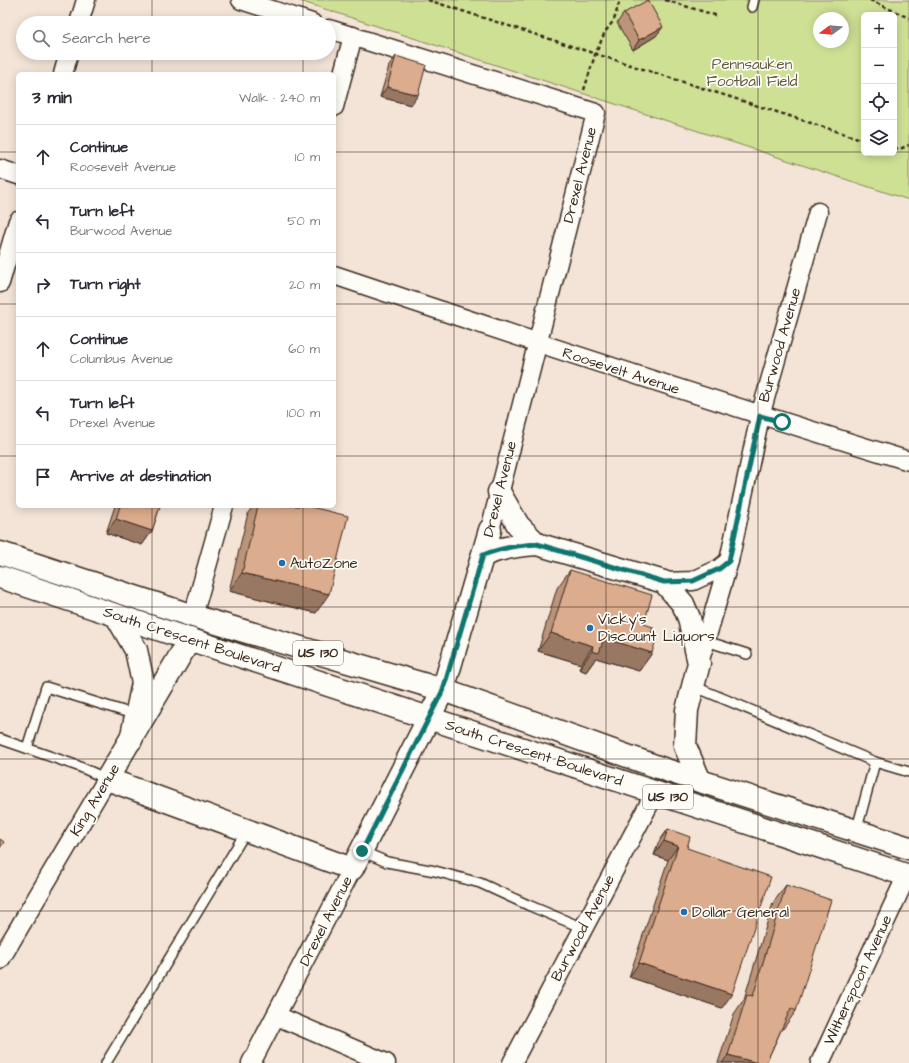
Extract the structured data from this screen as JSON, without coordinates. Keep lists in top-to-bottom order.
{
  "streets": {
    "main road": [
      "Drexel Avenue",
      "Burwood Avenue",
      "South Crescent Boulevard",
      "US 130",
      "King Avenue"
    ],
    "street": ["Roosevelt Avenue", "Witherspoon Avenue"]
  },
  "crossings": [
    ["Drexel Avenue", "Roosevelt Avenue"],
    ["Drexel Avenue", "South Crescent Boulevard"],
    ["Burwood Avenue", "Roosevelt Avenue"],
    ["Burwood Avenue", "South Crescent Boulevard"],
    ["South Crescent Boulevard", "King Avenue"],
    ["South Crescent Boulevard", "Witherspoon Avenue"]
  ],
  "parks": ["Pennsauken Football Field"],
  "places": ["AutoZone", "Vicky's Discount Liquors", "Dollar General"],
  "north": "left",
  "page": {
    "map_buttons": ["+", "−"],
    "search": "Search here",
    "heading": ["3 min", "Walk · 240 m"],
    "list": [
      ["Continue", "Roosevelt Avenue", "10 m"],
      ["Turn left", "Burwood Avenue", "50 m"],
      ["Turn right", "20 m"],
      ["Continue", "Columbus Avenue", "60 m"],
      ["Turn left", "Drexel Avenue", "100 m"],
      "Arrive at destination"
    ]
  }
}
